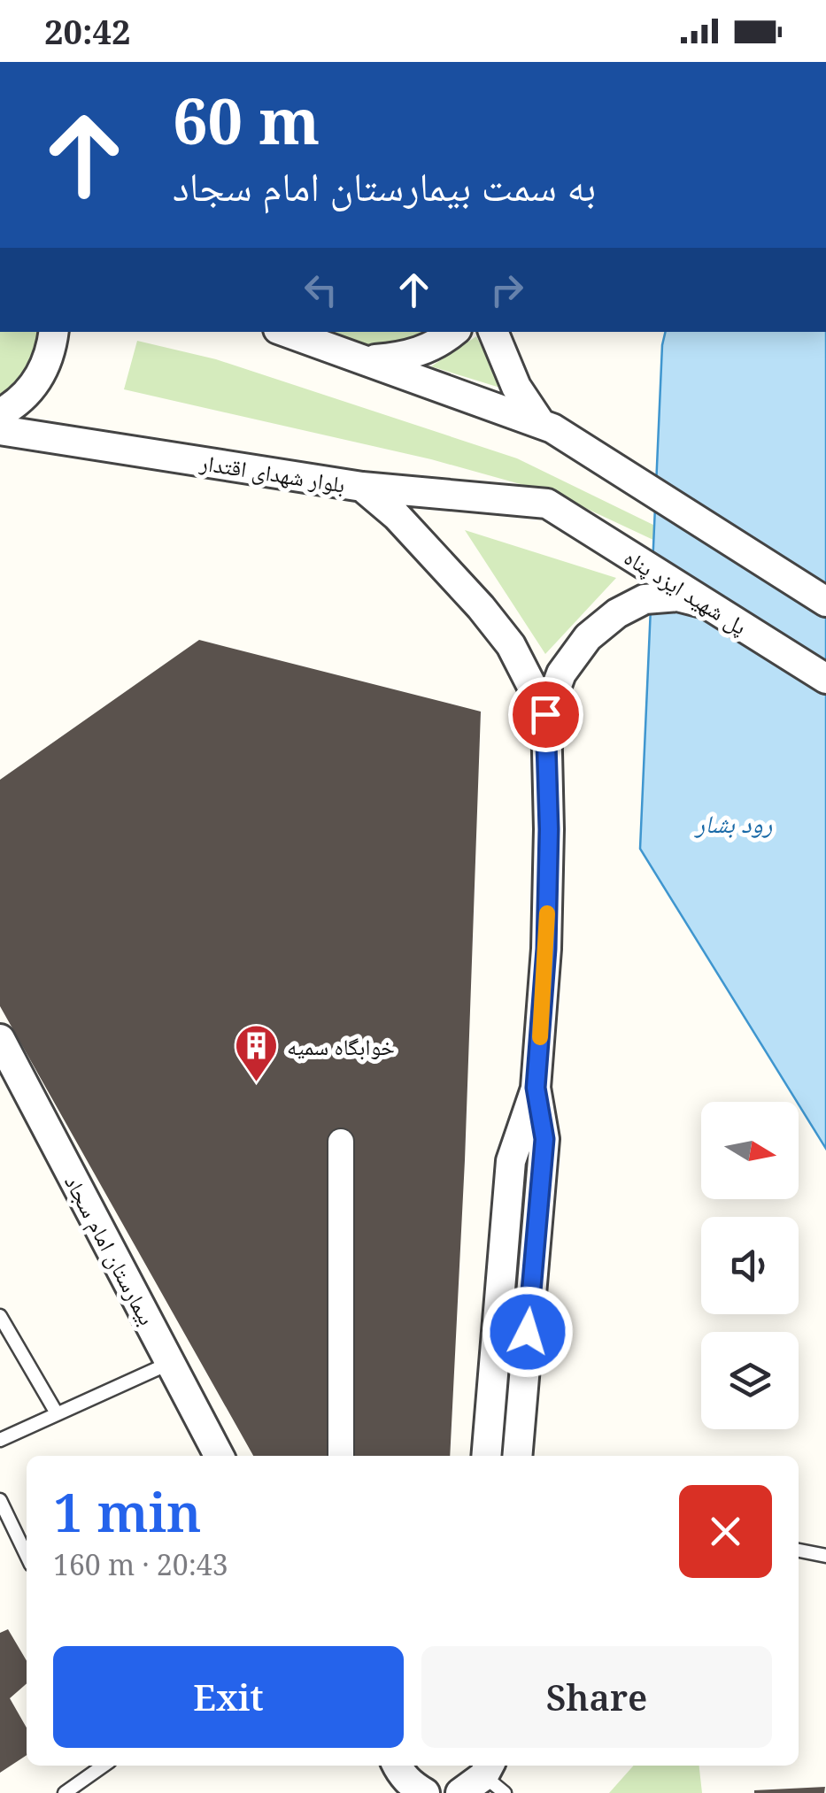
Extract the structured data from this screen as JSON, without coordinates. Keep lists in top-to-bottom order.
{
  "streets": {
    "street": ["بلوار شهدای اقتدار", "پل شهید ایزد پناه", "بیمارستان امام سجاد"]
  },
  "crossings": [
    ["بلوار شهدای اقتدار", "پل شهید ایزد پناه"]
  ],
  "water": ["رود بشار"],
  "places": {
    "building": ["خوابگاه سمیه"]
  },
  "north": "right",
  "page": {
    "status": "20:42",
    "turn": ["60 m", "به سمت بیمارستان امام سجاد"],
    "heading": ["1 min", "160 m · 20:43"],
    "buttons": ["Exit", "Share"]
  }
}
